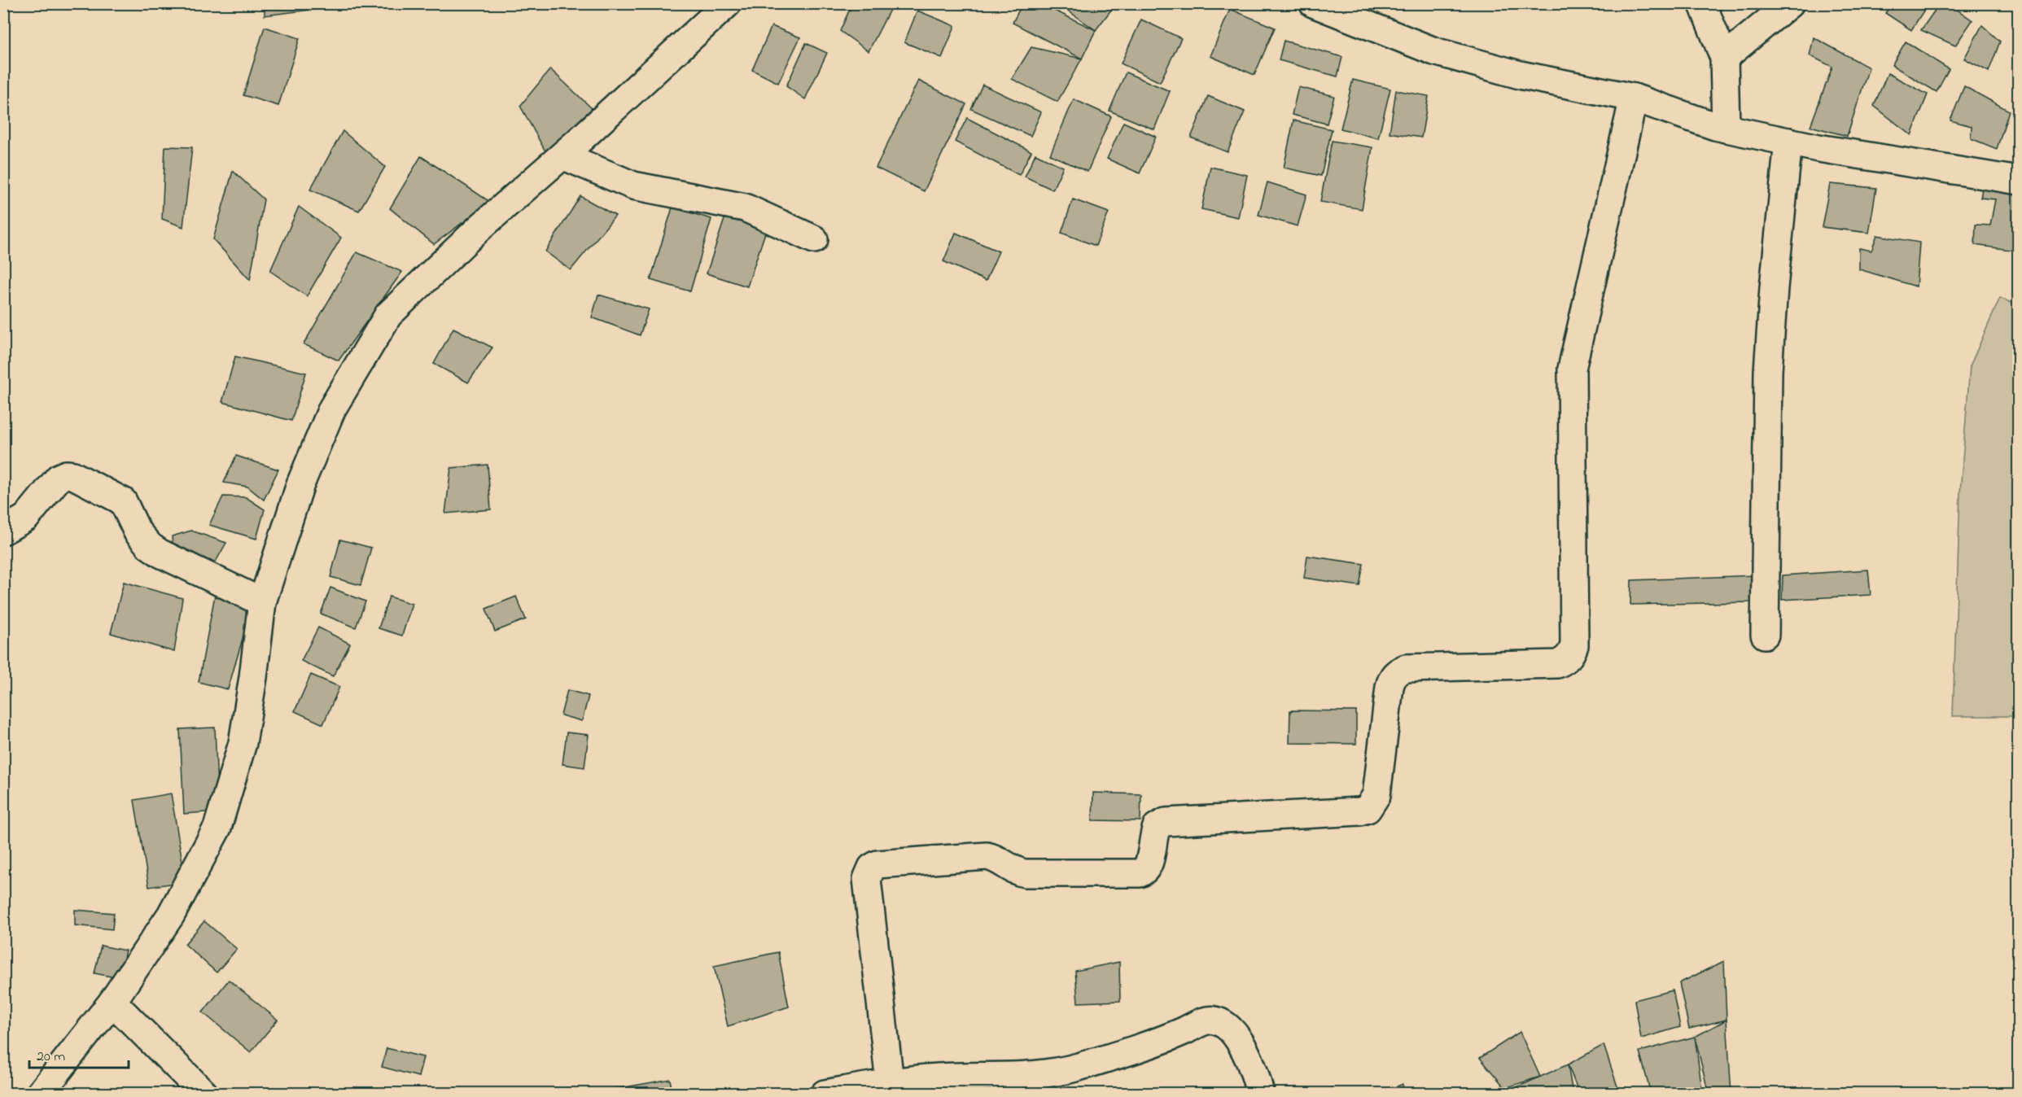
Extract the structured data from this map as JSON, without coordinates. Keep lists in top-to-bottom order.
{
  "scale_bar": "20 m"
}
